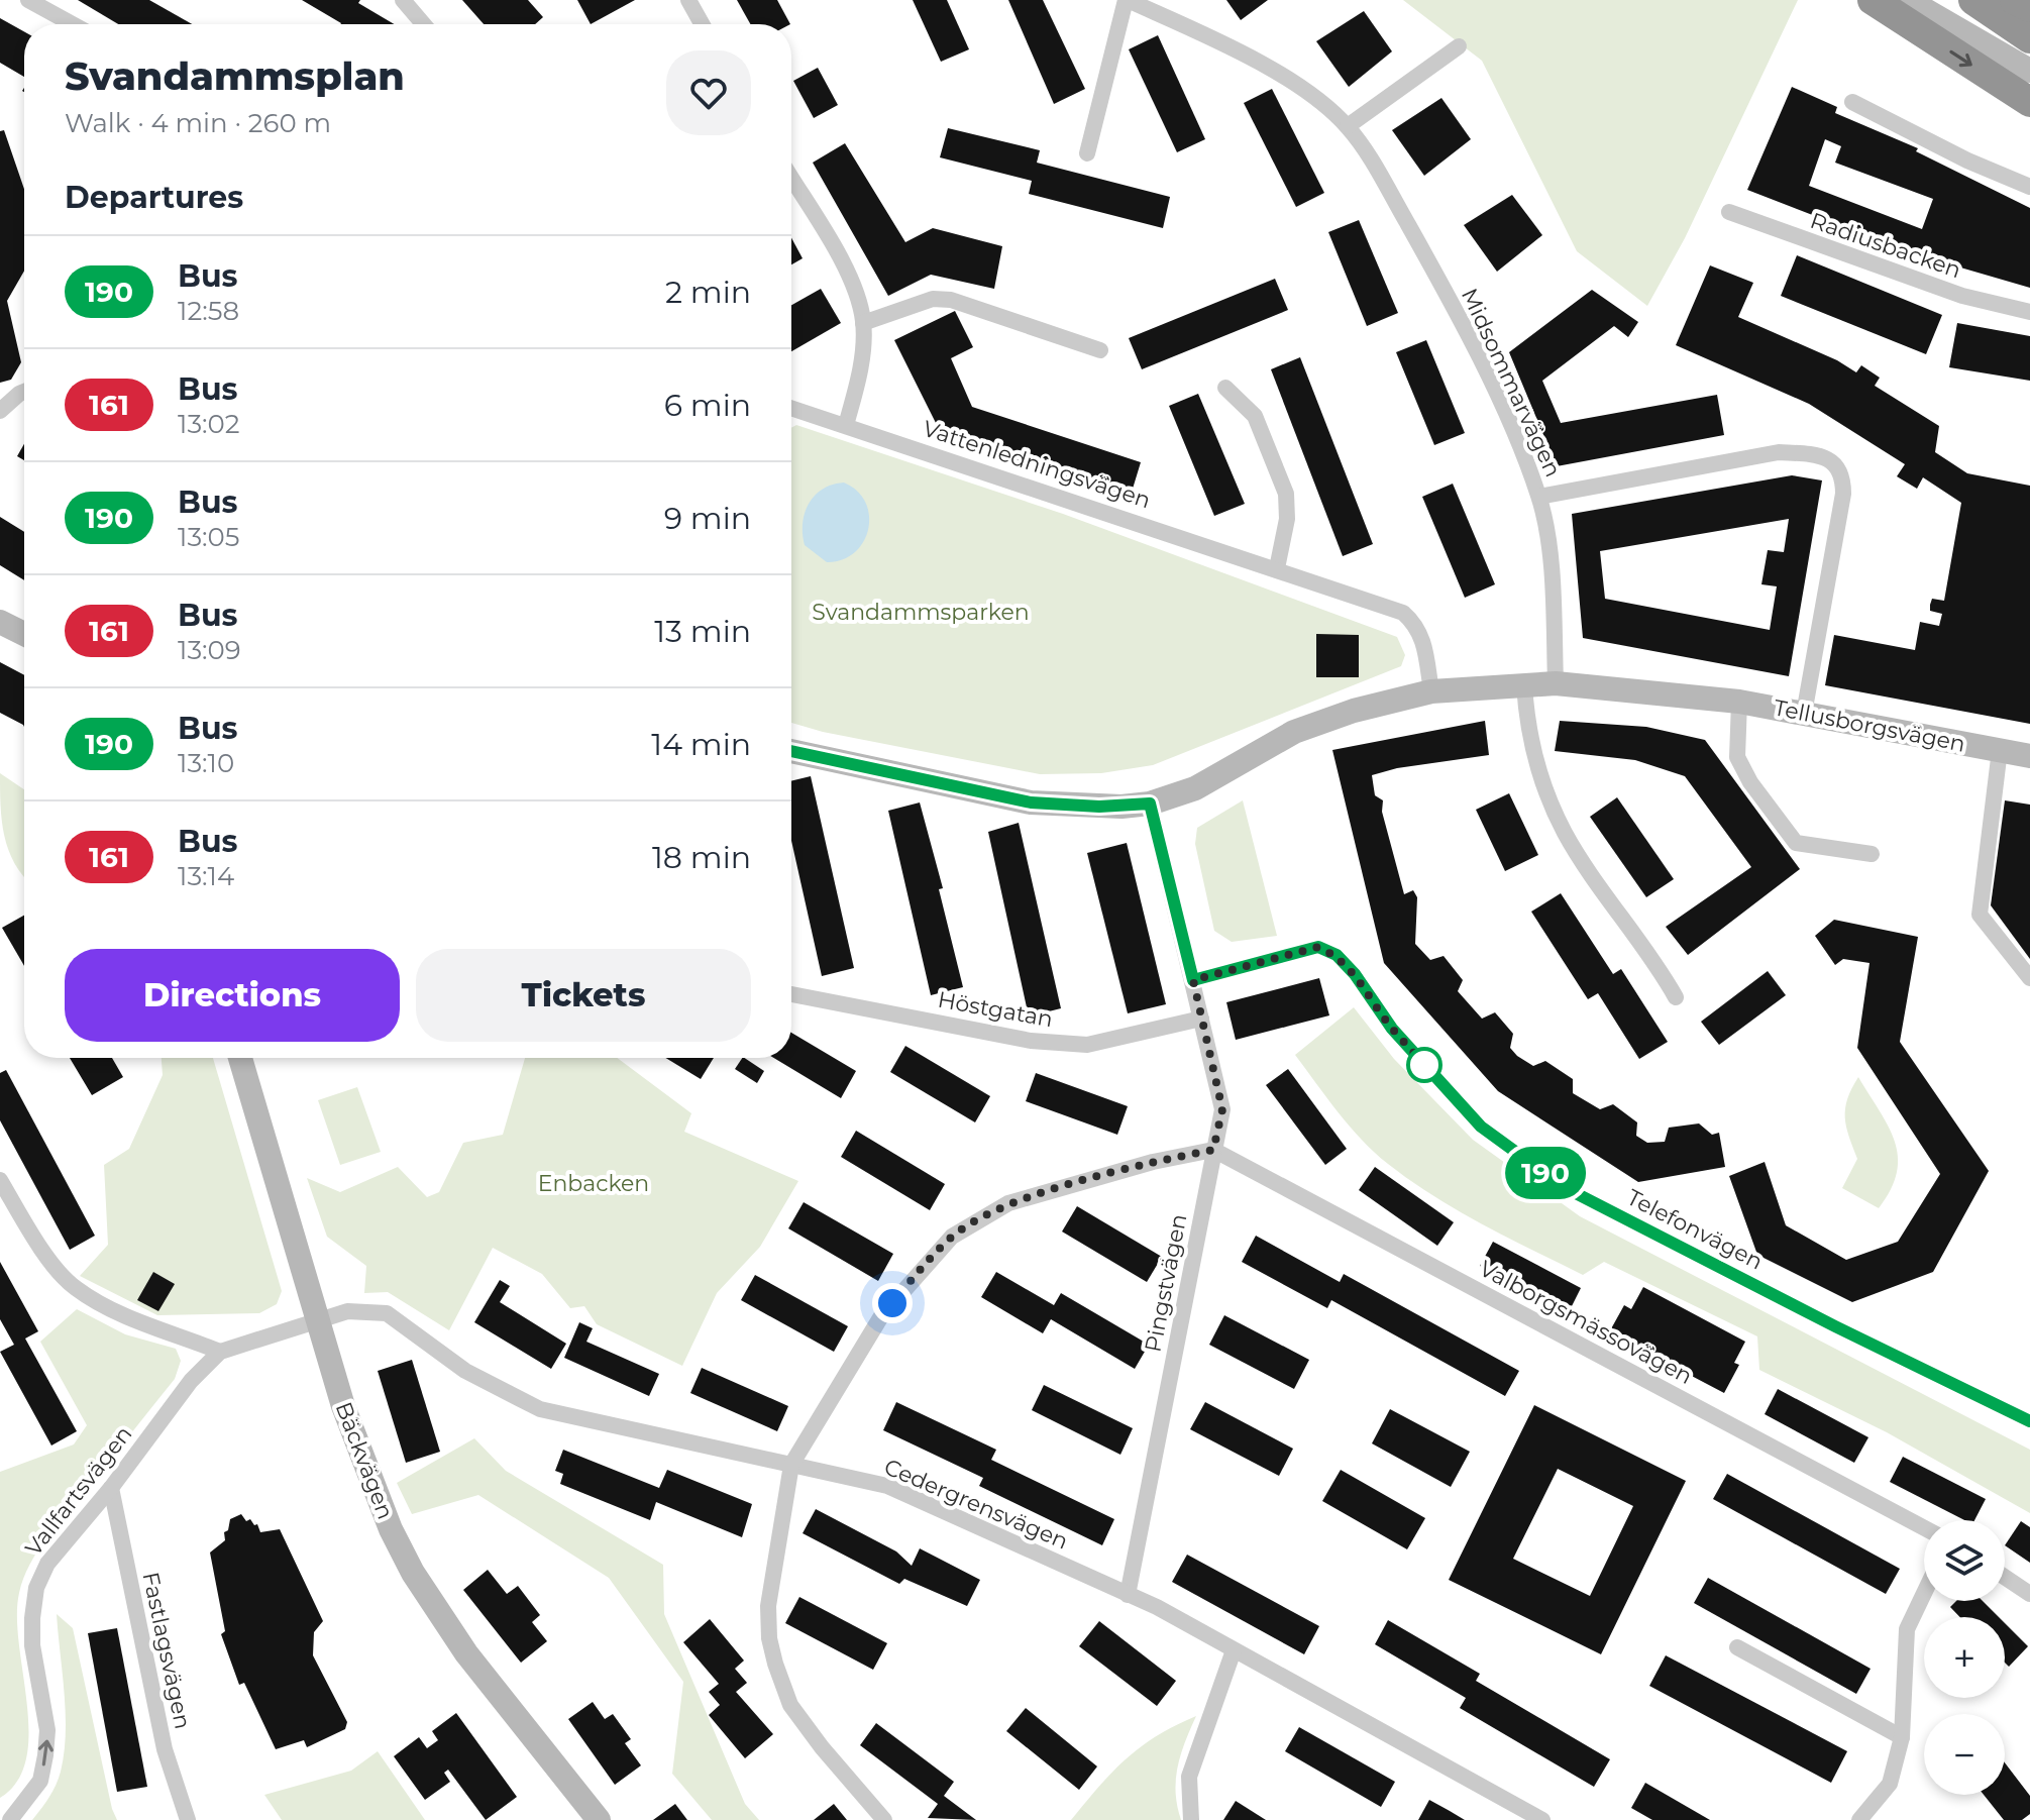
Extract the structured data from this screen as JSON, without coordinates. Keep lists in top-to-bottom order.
{
  "streets": {
    "street": [
      "Radiusbacken",
      "Midsommarvägen",
      "Vattenledningsvägen",
      "Tellusborgsvägen",
      "Höstgatan",
      "Telefonvägen",
      "Pingstvägen",
      "Valborgsmässovägen",
      "Bäckvägen",
      "Vallfartsvägen",
      "Cedergrensvägen",
      "Fastlagsvägen"
    ]
  },
  "crossings": [
    ["Midsommarvägen", "Tellusborgsvägen"],
    ["Vattenledningsvägen", "Tellusborgsvägen"],
    ["Tellusborgsvägen", "Pingstvägen"],
    ["Höstgatan", "Pingstvägen"],
    ["Telefonvägen", "Pingstvägen"],
    ["Pingstvägen", "Valborgsmässovägen"],
    ["Pingstvägen", "Cedergrensvägen"],
    ["Bäckvägen", "Vallfartsvägen"],
    ["Bäckvägen", "Cedergrensvägen"],
    ["Vallfartsvägen", "Cedergrensvägen"],
    ["Vallfartsvägen", "Fastlagsvägen"]
  ],
  "one_way": ["Vallfartsvägen"],
  "parks": ["Svandammsparken", "Enbacken"],
  "lines": ["bus line 190"],
  "page": {
    "on_map": "190",
    "heading": [
      ["Svandammsplan", "Walk · 4 min · 260 m"],
      "Departures"
    ],
    "list": [
      {
        "mark": "190",
        "name": "Bus",
        "note": "12:58",
        "value": "2 min"
      },
      {
        "mark": "161",
        "name": "Bus",
        "note": "13:02",
        "value": "6 min"
      },
      {
        "mark": "190",
        "name": "Bus",
        "note": "13:05",
        "value": "9 min"
      },
      {
        "mark": "161",
        "name": "Bus",
        "note": "13:09",
        "value": "13 min"
      },
      {
        "mark": "190",
        "name": "Bus",
        "note": "13:10",
        "value": "14 min"
      },
      {
        "mark": "161",
        "name": "Bus",
        "note": "13:14",
        "value": "18 min"
      }
    ],
    "buttons": ["Directions", "Tickets"],
    "map_buttons": ["+", "−"]
  }
}
